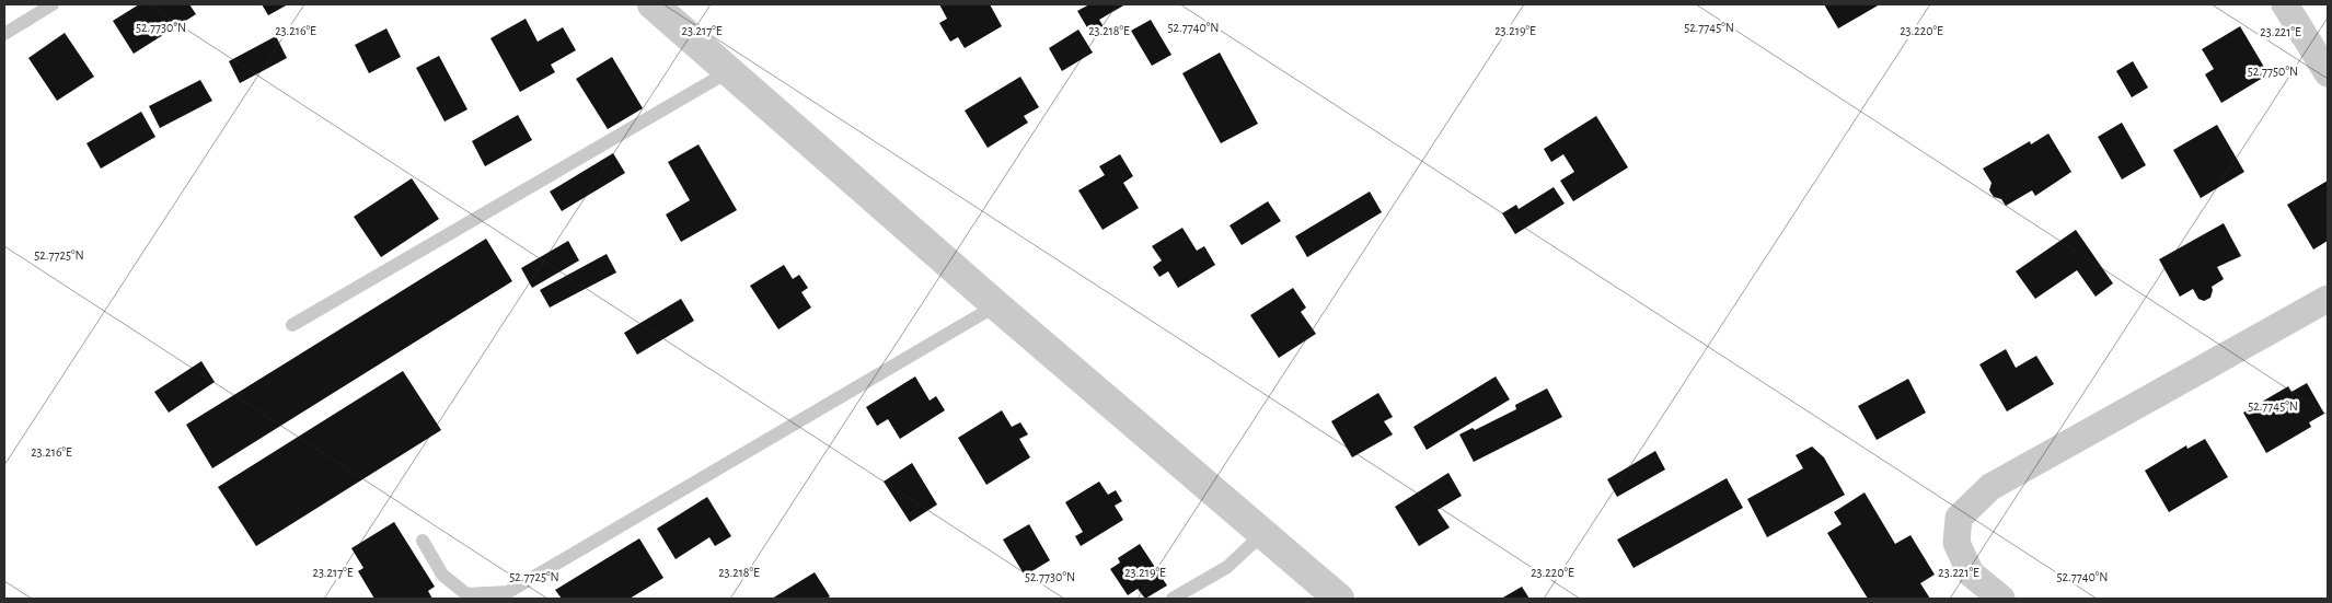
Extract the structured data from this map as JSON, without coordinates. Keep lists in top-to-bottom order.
{
  "coordinates": [
    "52.7730°N",
    "52.7740°N",
    "52.7745°N",
    "23.216°E",
    "23.220°E",
    "23.217°E",
    "23.218°E",
    "23.219°E",
    "23.221°E",
    "52.7750°N",
    "52.7725°N"
  ]
}
